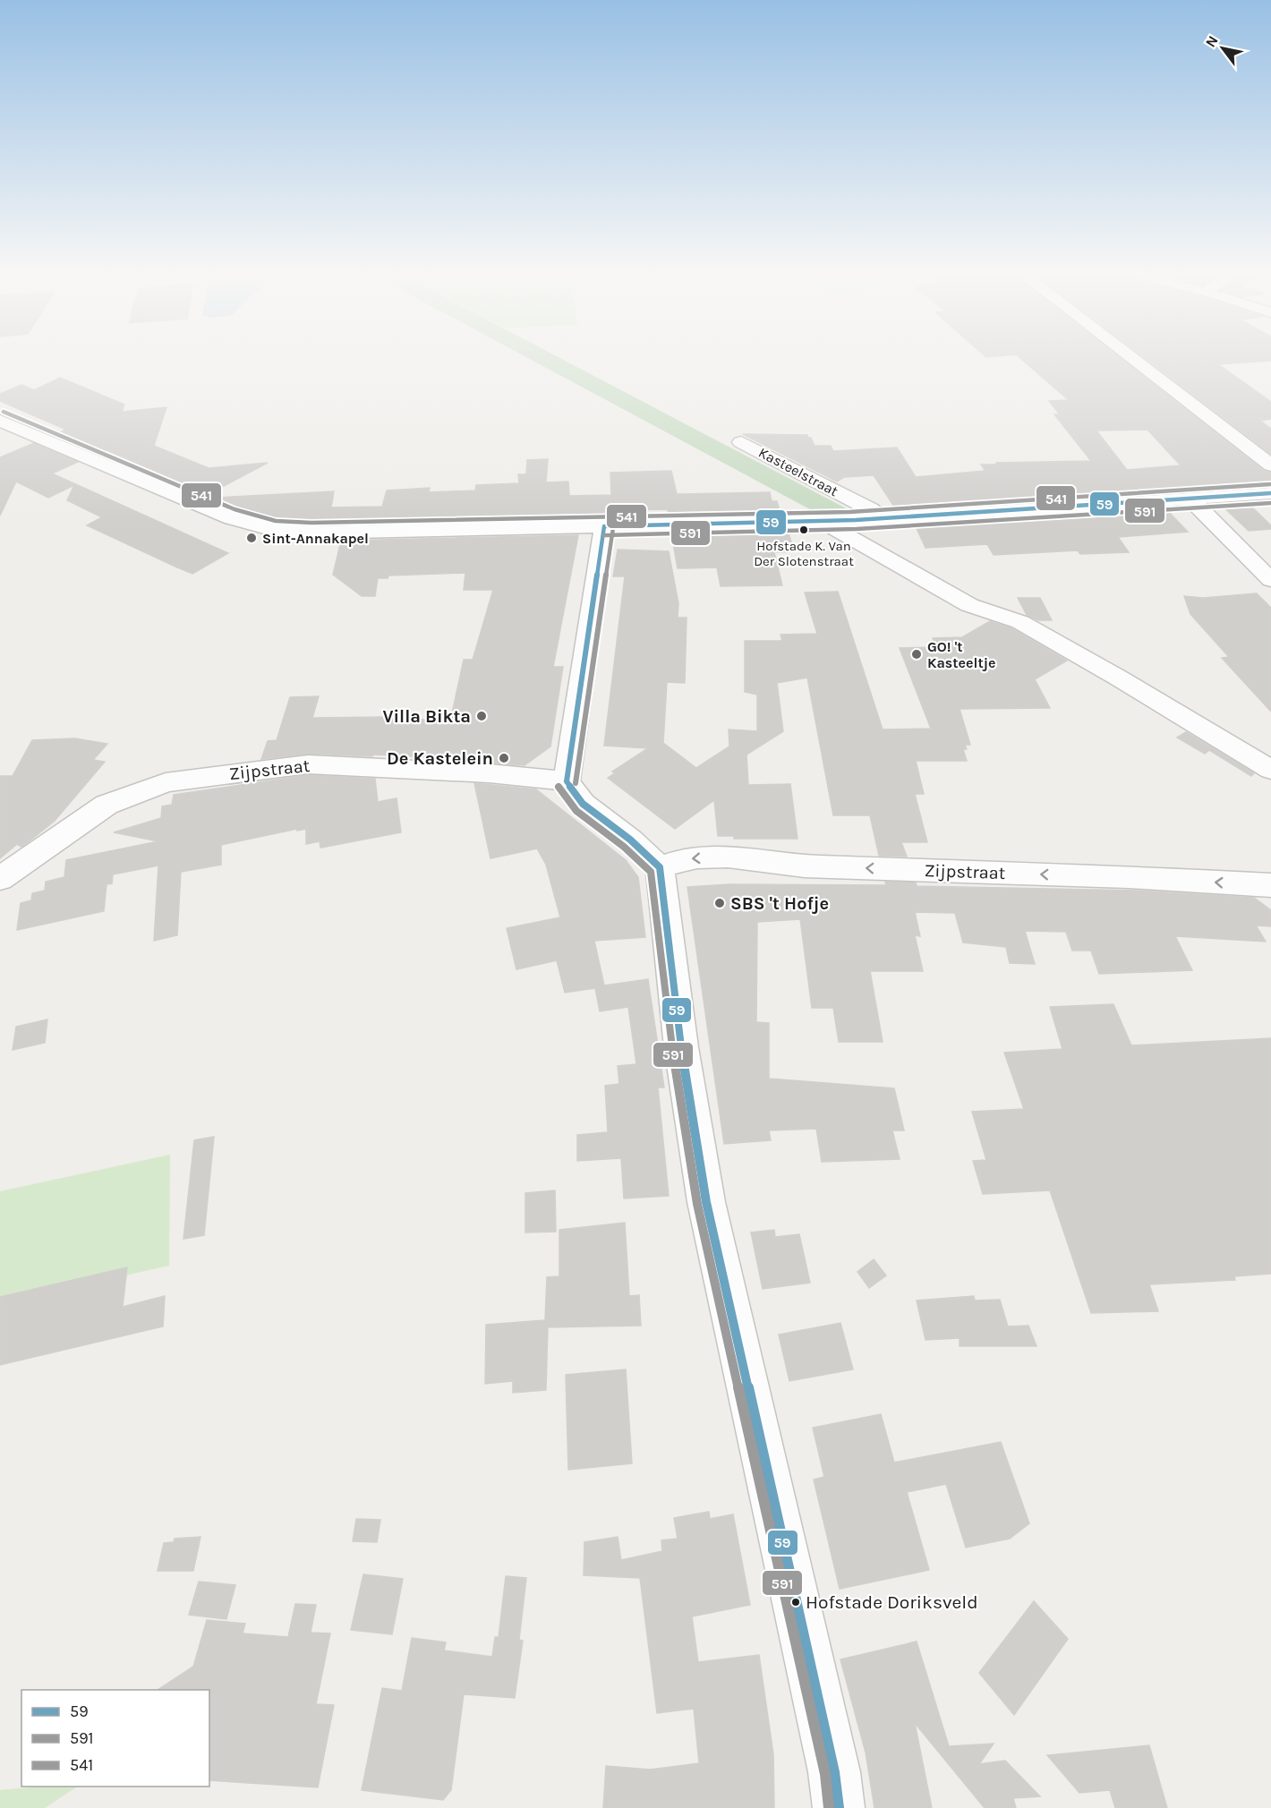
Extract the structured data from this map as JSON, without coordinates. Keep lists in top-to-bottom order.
{
  "streets": {
    "street": ["Kasteelstraat", "Zijpstraat"]
  },
  "one_way": ["Zijpstraat"],
  "places": [
    "Hofstade K. Van Der Slotenstraat",
    "Sint-Annakapel",
    "GO! 't Kasteeltje",
    "Villa Bikta",
    "De Kastelein",
    "SBS 't Hofje",
    "Hofstade Doriksveld"
  ],
  "lines": ["transit line 541", "transit line 59", "transit line 591"],
  "legend": ["59", "591", "541"],
  "north": "top left"
}
